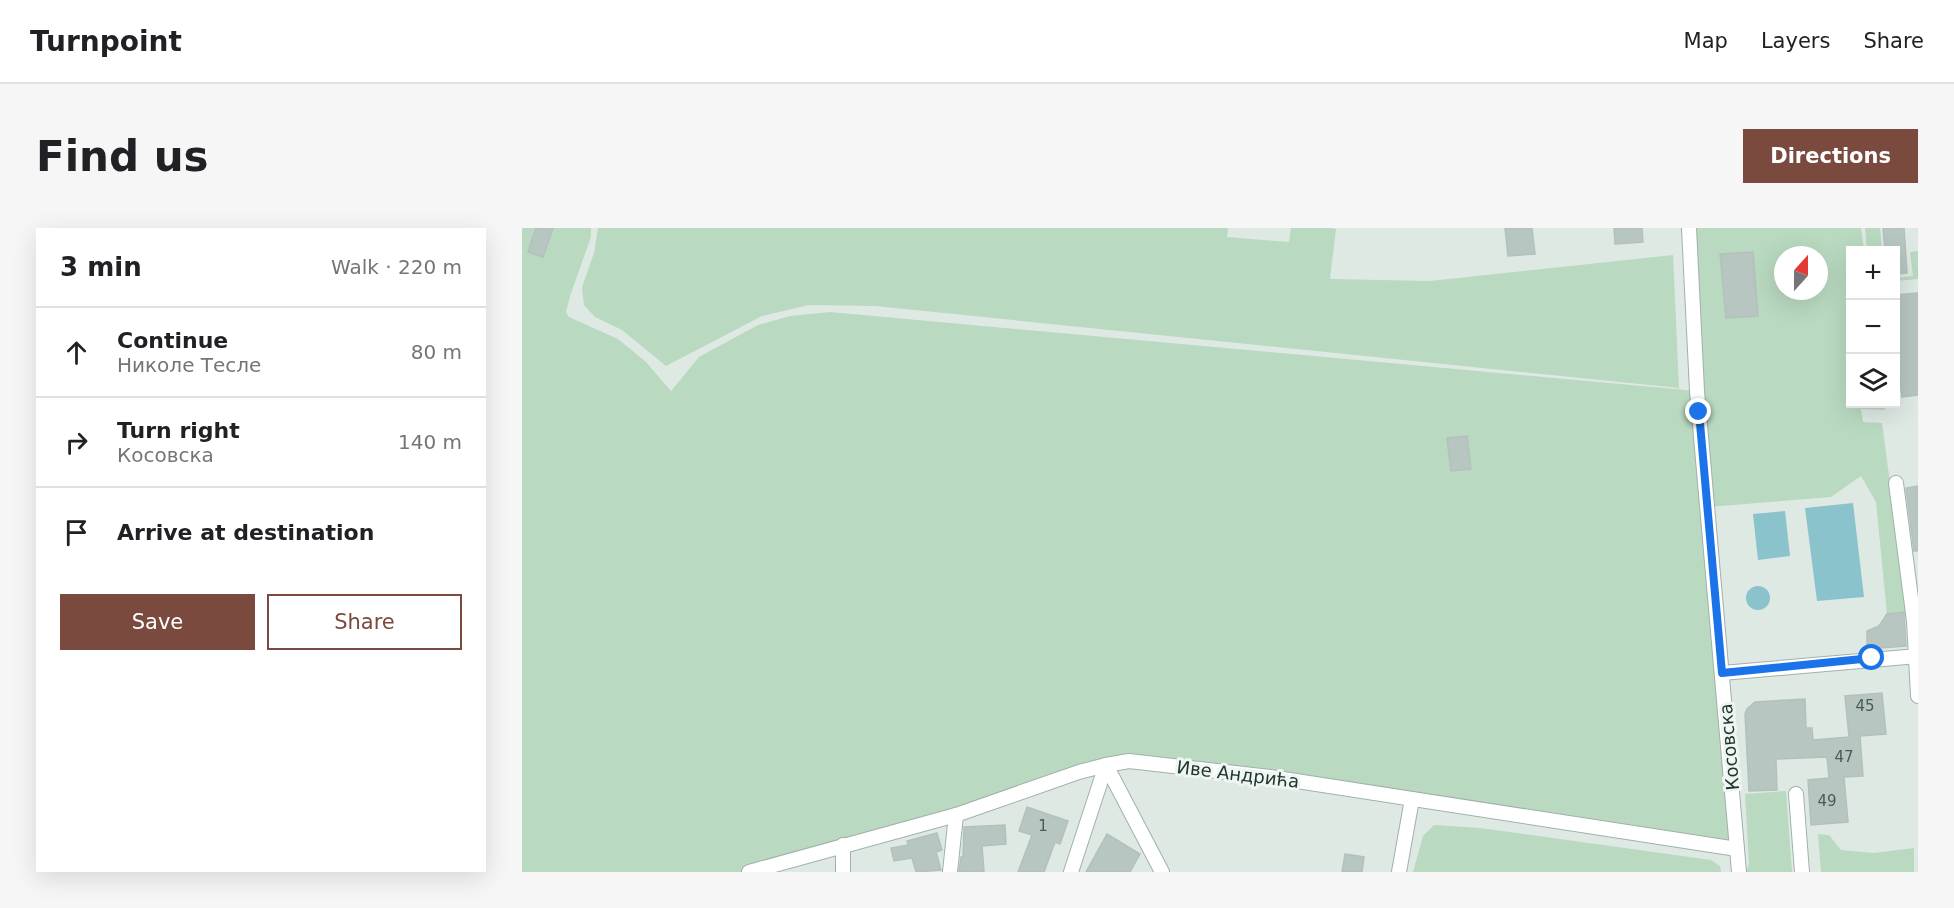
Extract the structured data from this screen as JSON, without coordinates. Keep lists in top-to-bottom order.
{
  "streets": {
    "street": ["Косовска", "Иве Андрића"]
  },
  "crossings": [
    ["Косовска", "Иве Андрића"]
  ],
  "house_numbers": [
    "45",
    "47",
    "49",
    "1"
  ],
  "north": "top",
  "page": {
    "header": "Turnpoint",
    "nav": ["Map", "Layers", "Share"],
    "buttons": [
      "Directions",
      ["Save", "Share"]
    ],
    "title": "Find us",
    "heading": ["3 min", "Walk · 220 m"],
    "map_buttons": ["+", "−"],
    "list": [
      ["Continue", "Николе Тесле", "80 m"],
      ["Turn right", "Косовска", "140 m"],
      "Arrive at destination"
    ]
  }
}
